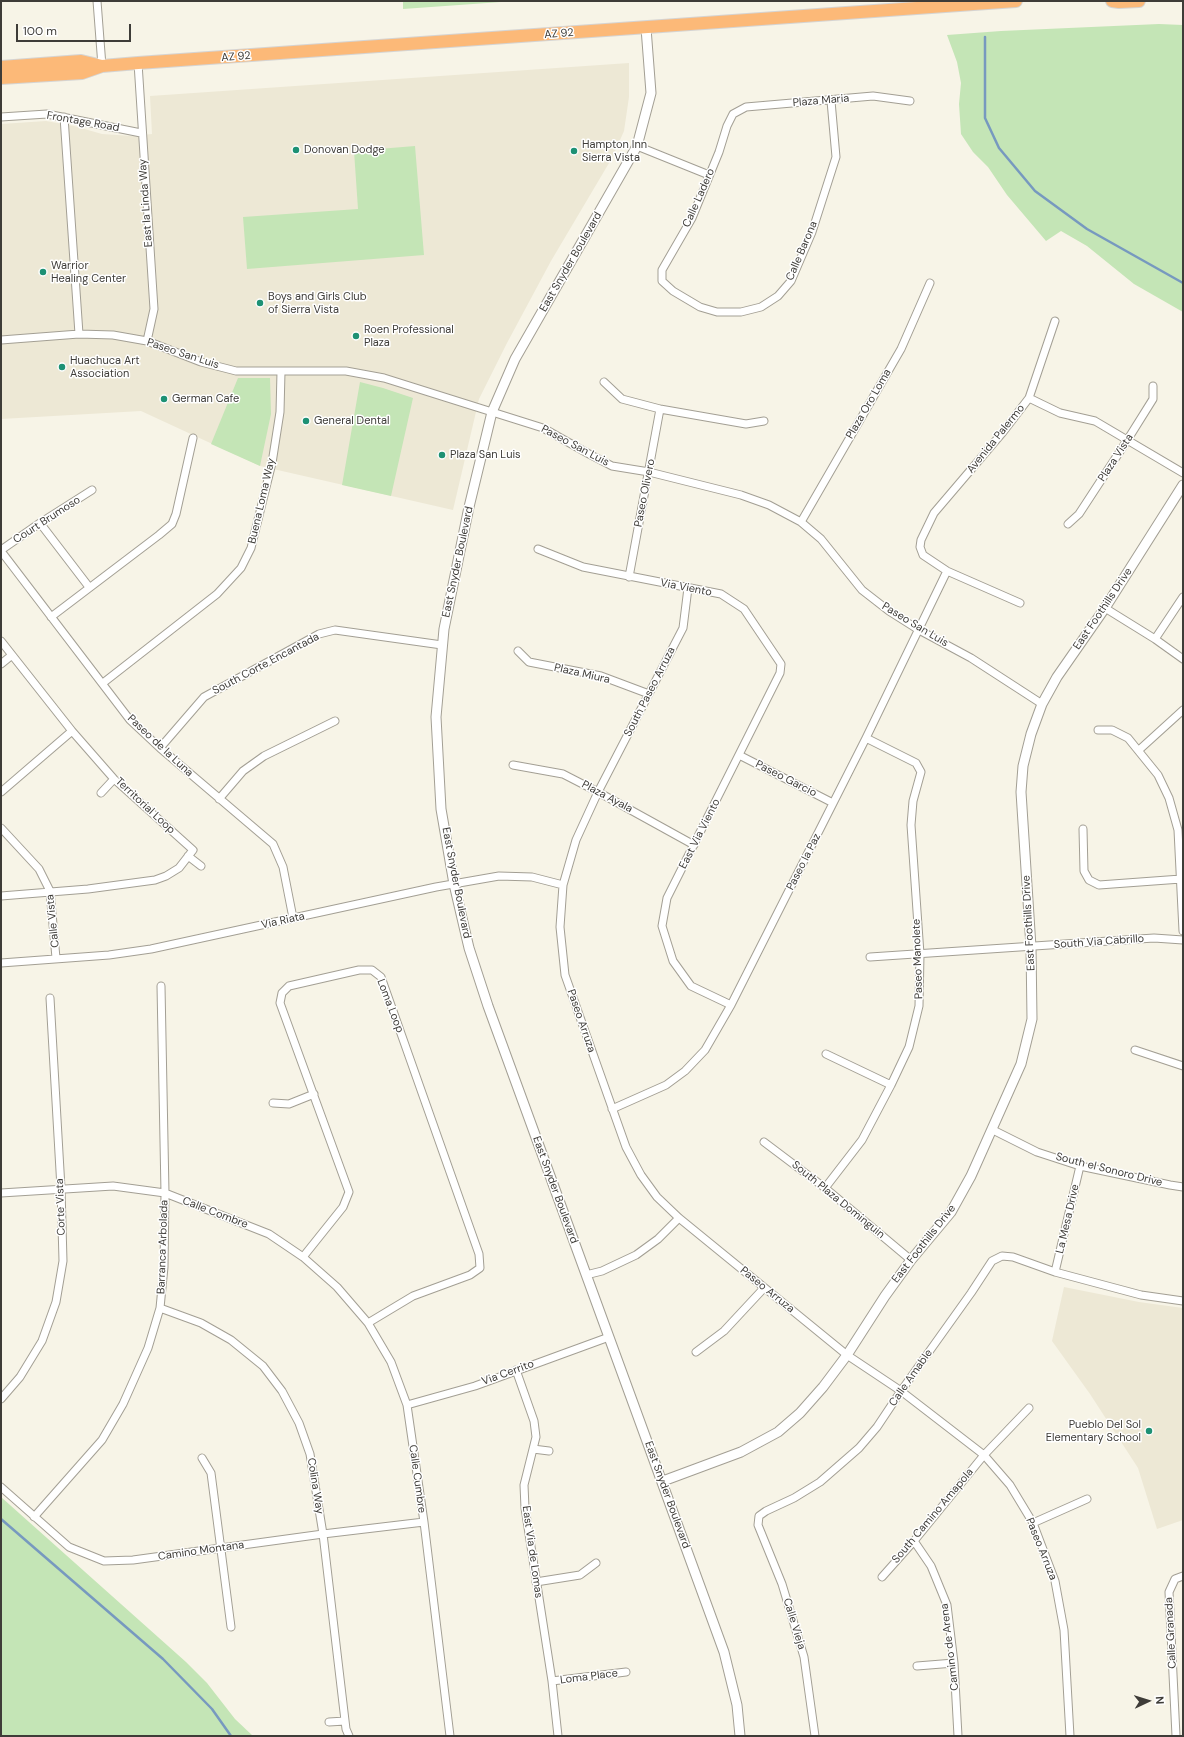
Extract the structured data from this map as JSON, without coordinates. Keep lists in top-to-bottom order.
{
  "streets": {
    "main road": ["AZ 92"],
    "street": [
      "Plaza Maria",
      "Frontage Road",
      "Calle Ladero",
      "East la Linda Way",
      "Calle Barona",
      "East Snyder Boulevard",
      "Paseo San Luis",
      "Plaza Oro Loma",
      "Avenida Palermo",
      "Plaza Vista",
      "Paseo Olivero",
      "Buena Loma Way",
      "Court Brumoso",
      "Via Viento",
      "East Foothills Drive",
      "South Corte Encantada",
      "Plaza Miura",
      "South Paseo Arruza",
      "Paseo de la Luna",
      "Paseo Garcio",
      "Plaza Ayala",
      "Territorial Loop",
      "East Via Viento",
      "Paseo la Paz",
      "Calle Vista",
      "Via Riata",
      "South Via Cabrillo",
      "Paseo Manolete",
      "Loma Loop",
      "Paseo Arruza",
      "South el Sonoro Drive",
      "South Plaza Dominguin",
      "Corte Vista",
      "Calle Combre",
      "La Mesa Drive",
      "Barranca Arbolada",
      "Via Cerrito",
      "Calle Amable",
      "Calle Cumbre",
      "Colina Way",
      "South Camino Amapola",
      "Camino Montana",
      "East Via de Lomas",
      "Calle Vieja",
      "Calle Granada",
      "Camino de Arena",
      "Loma Place"
    ]
  },
  "crossings": [
    ["AZ 92", "East la Linda Way"],
    ["AZ 92", "East Snyder Boulevard"],
    ["Plaza Maria", "Calle Ladero"],
    ["Plaza Maria", "Calle Barona"],
    ["Frontage Road", "East la Linda Way"],
    ["Calle Ladero", "Calle Barona"],
    ["East la Linda Way", "Paseo San Luis"],
    ["East Snyder Boulevard", "Paseo San Luis"],
    ["East Snyder Boulevard", "East Foothills Drive"],
    ["East Snyder Boulevard", "South Corte Encantada"],
    ["East Snyder Boulevard", "Via Riata"],
    ["East Snyder Boulevard", "Via Cerrito"],
    ["Paseo San Luis", "Plaza Oro Loma"],
    ["Paseo San Luis", "Paseo Olivero"],
    ["Paseo San Luis", "Buena Loma Way"],
    ["Paseo San Luis", "East Foothills Drive"],
    ["Paseo San Luis", "Paseo la Paz"],
    ["Avenida Palermo", "Paseo la Paz"],
    ["Paseo Olivero", "Via Viento"],
    ["Buena Loma Way", "Paseo de la Luna"],
    ["Court Brumoso", "Paseo de la Luna"],
    ["Via Viento", "South Paseo Arruza"],
    ["Via Viento", "East Via Viento"],
    ["East Foothills Drive", "South Via Cabrillo"],
    ["East Foothills Drive", "Paseo Arruza"],
    ["East Foothills Drive", "South el Sonoro Drive"],
    ["East Foothills Drive", "South Plaza Dominguin"],
    ["South Corte Encantada", "Paseo de la Luna"],
    ["Plaza Miura", "South Paseo Arruza"],
    ["South Paseo Arruza", "Plaza Ayala"],
    ["South Paseo Arruza", "Paseo Arruza"],
    ["Paseo de la Luna", "Via Riata"],
    ["Paseo Garcio", "East Via Viento"],
    ["Paseo Garcio", "Paseo la Paz"],
    ["Plaza Ayala", "East Via Viento"],
    ["Plaza Ayala", "Paseo Arruza"],
    ["East Via Viento", "Paseo la Paz"],
    ["Paseo la Paz", "Paseo Manolete"],
    ["Paseo la Paz", "Paseo Arruza"],
    ["Calle Vista", "Via Riata"],
    ["Via Riata", "Paseo Arruza"],
    ["South Via Cabrillo", "Paseo Manolete"],
    ["Paseo Manolete", "South Plaza Dominguin"],
    ["Loma Loop", "Calle Combre"],
    ["Loma Loop", "Calle Cumbre"],
    ["Paseo Arruza", "Calle Amable"],
    ["Paseo Arruza", "South Camino Amapola"],
    ["South el Sonoro Drive", "La Mesa Drive"],
    ["Corte Vista", "Calle Combre"],
    ["Calle Combre", "Barranca Arbolada"],
    ["Calle Combre", "Calle Cumbre"],
    ["La Mesa Drive", "Calle Amable"],
    ["Barranca Arbolada", "Colina Way"],
    ["Barranca Arbolada", "Camino Montana"],
    ["Via Cerrito", "Calle Cumbre"],
    ["Via Cerrito", "East Via de Lomas"],
    ["Calle Amable", "Calle Vieja"],
    ["Calle Cumbre", "Camino Montana"],
    ["Colina Way", "Camino Montana"],
    ["South Camino Amapola", "Camino de Arena"],
    ["East Via de Lomas", "Loma Place"]
  ],
  "places": [
    "Donovan Dodge",
    "Hampton Inn Sierra Vista",
    "Warrior Healing Center",
    "Boys and Girls Club of Sierra Vista",
    "Roen Professional Plaza",
    "Huachuca Art Association",
    "German Cafe",
    "General Dental",
    "Plaza San Luis",
    "Pueblo Del Sol Elementary School"
  ],
  "scale_bar": "100 m",
  "north": "right"
}
